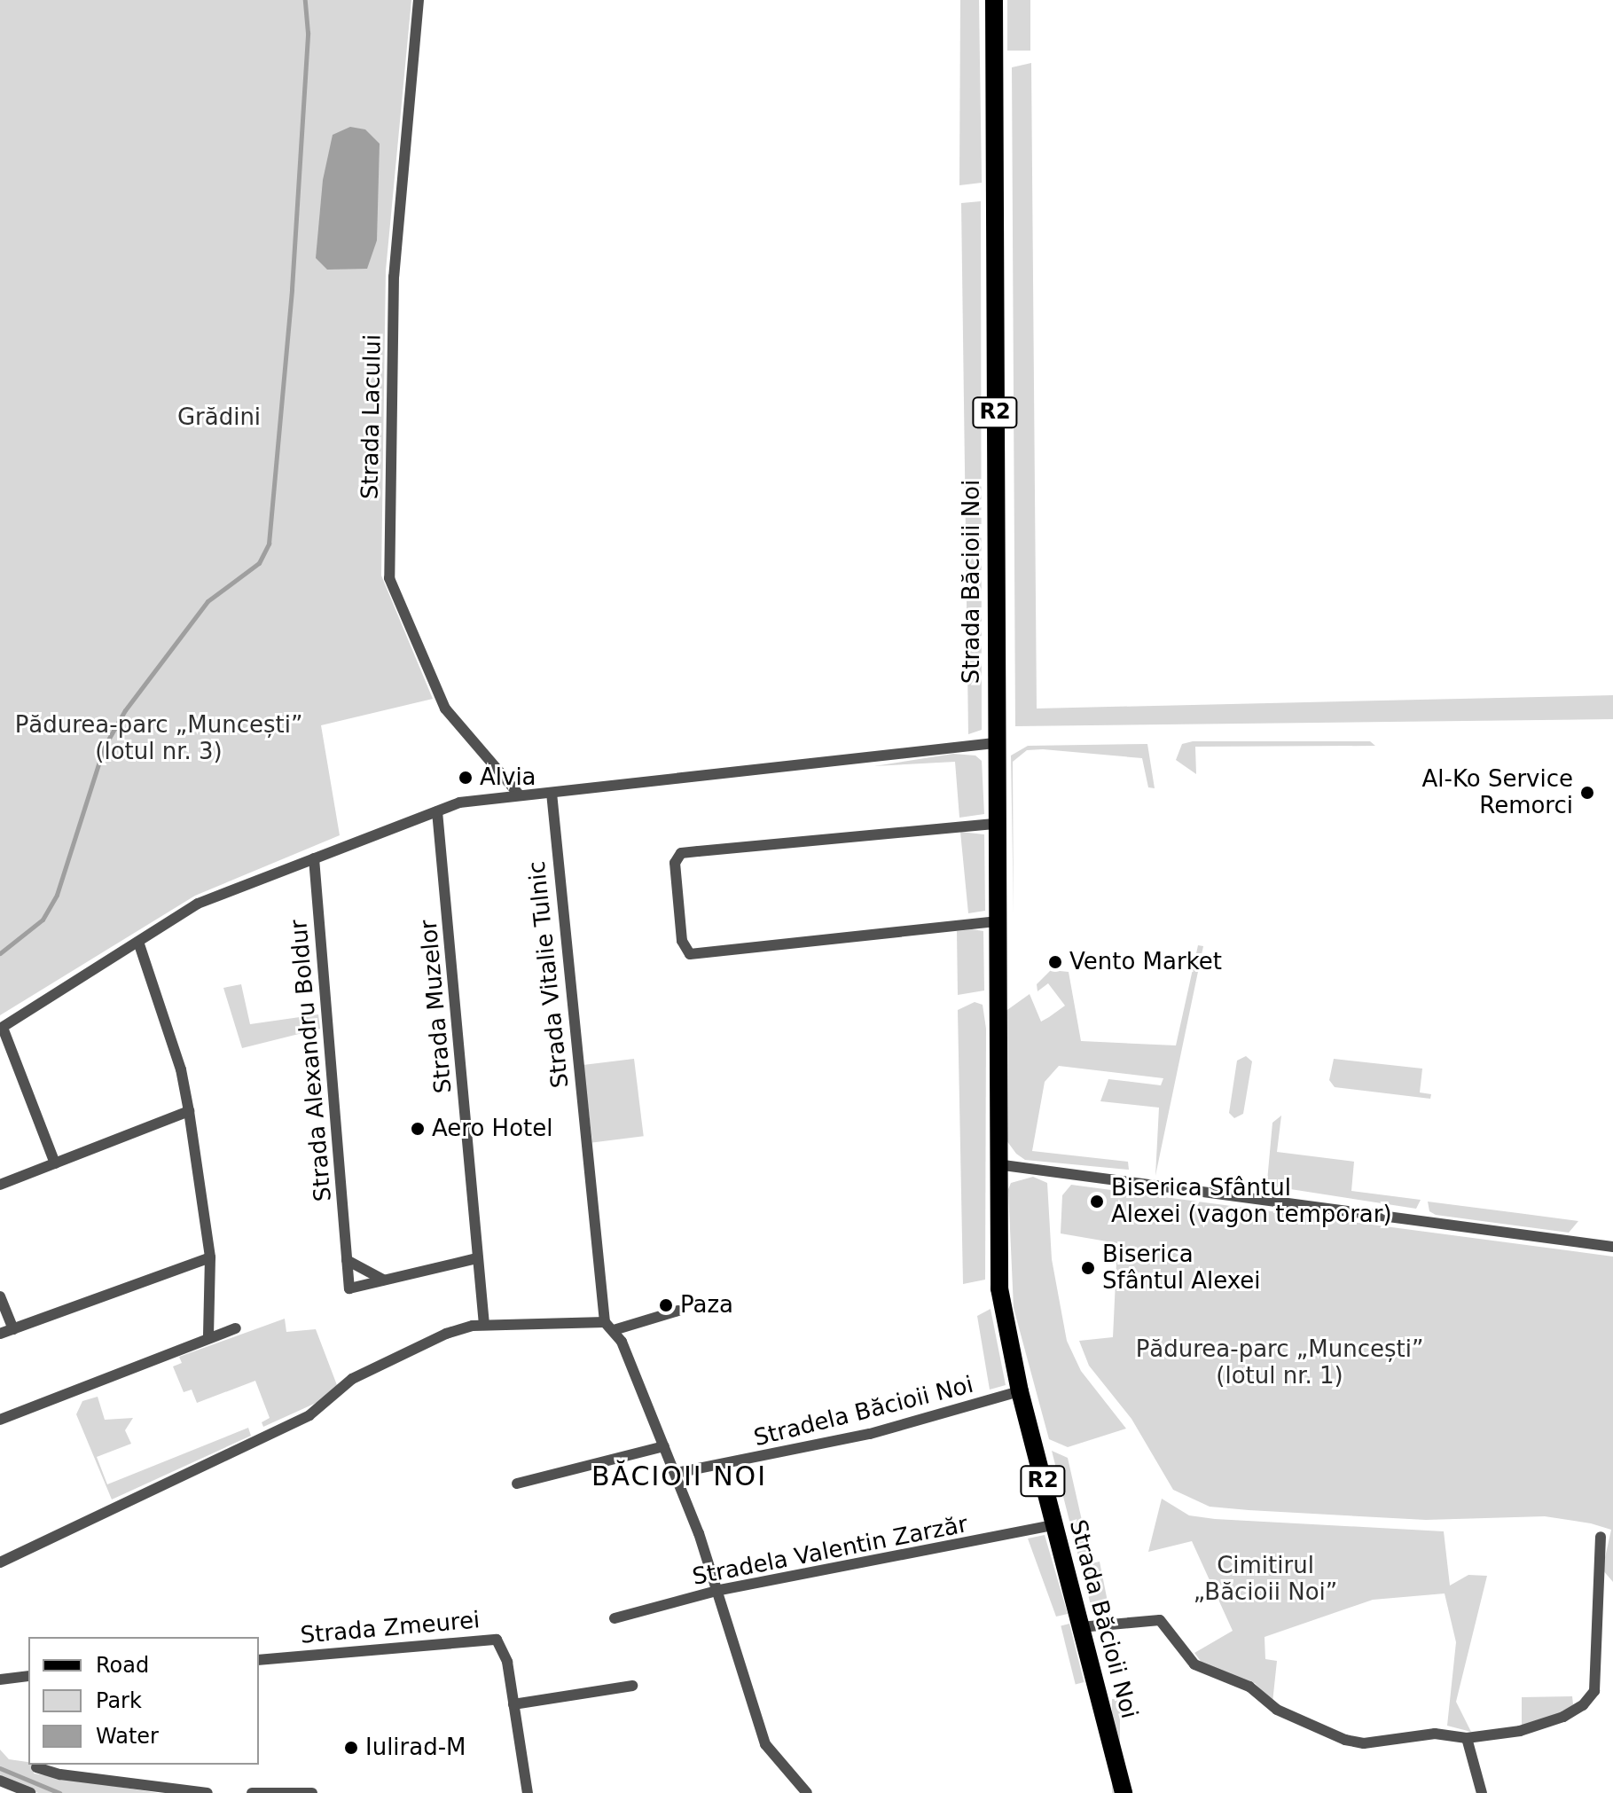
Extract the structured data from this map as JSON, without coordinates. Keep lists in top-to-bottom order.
{
  "streets": {
    "main road": ["R2", "Strada Băcioii Noi"],
    "street": [
      "Strada Lacului",
      "Strada Vitalie Tulnic",
      "Strada Muzelor",
      "Strada Alexandru Boldur",
      "Stradela Băcioii Noi",
      "Stradela Valentin Zarzăr",
      "Strada Zmeurei"
    ]
  },
  "crossings": [
    ["Strada Băcioii Noi", "Stradela Băcioii Noi"],
    ["Strada Băcioii Noi", "Stradela Valentin Zarzăr"],
    ["Strada Vitalie Tulnic", "Stradela Băcioii Noi"],
    ["Strada Vitalie Tulnic", "Stradela Valentin Zarzăr"],
    ["Strada Muzelor", "Strada Alexandru Boldur"]
  ],
  "districts": ["BĂCIOII NOI"],
  "parks": [
    "Grădini",
    "Pădurea-parc „Muncești” (lotul nr. 3)",
    "Pădurea-parc „Muncești” (lotul nr. 1)",
    "Cimitirul „Băcioii Noi”"
  ],
  "places": [
    "Alvia",
    "Al-Ko Service Remorci",
    "Vento Market",
    "Aero Hotel",
    "Biserica Sfântul Alexei (vagon temporar)",
    "Biserica Sfântul Alexei",
    "Paza",
    "Iulirad-M"
  ],
  "legend": ["Road", "Park", "Water"]
}
